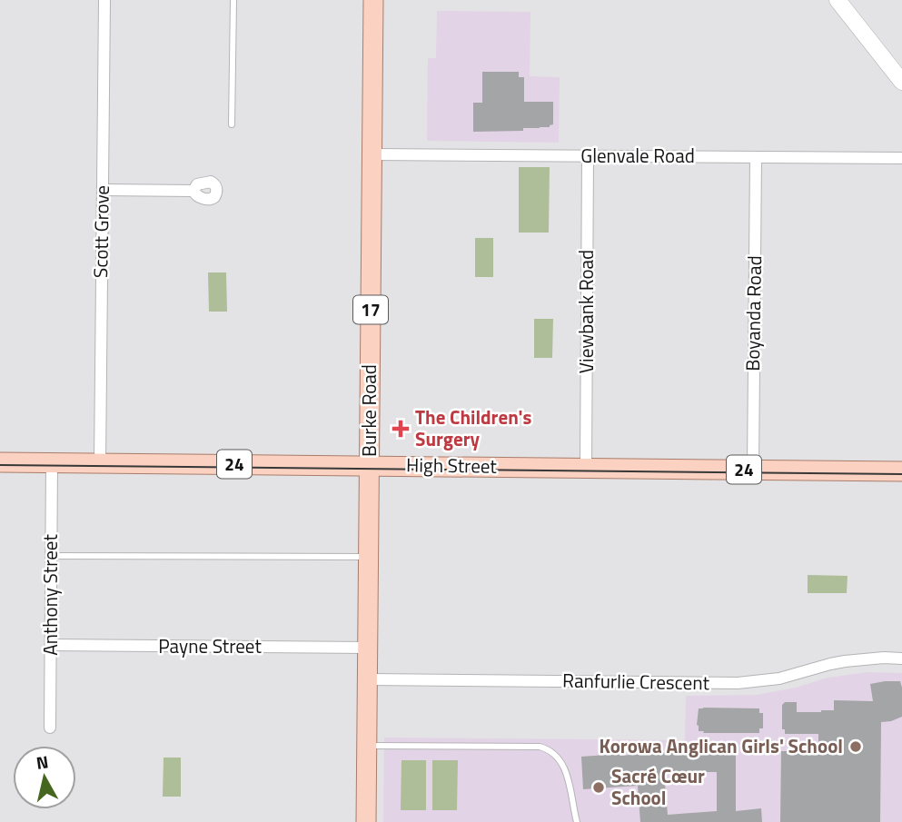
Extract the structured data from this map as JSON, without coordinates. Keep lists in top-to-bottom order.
{
  "streets": {
    "main road": [
      "17",
      "Burke Road",
      "24",
      "High Street"
    ],
    "street": [
      "Glenvale Road",
      "Scott Grove",
      "Viewbank Road",
      "Boyanda Road",
      "Anthony Street",
      "Payne Street",
      "Ranfurlie Crescent"
    ]
  },
  "crossings": [
    ["Glenvale Road", "Viewbank Road"],
    ["Glenvale Road", "Boyanda Road"],
    ["Glenvale Road", "Burke Road"],
    ["Scott Grove", "High Street"],
    ["Viewbank Road", "High Street"],
    ["Boyanda Road", "High Street"],
    ["Burke Road", "High Street"],
    ["Burke Road", "Payne Street"],
    ["Burke Road", "Ranfurlie Crescent"],
    ["High Street", "Anthony Street"],
    ["Anthony Street", "Payne Street"]
  ],
  "places": {
    "health": ["The Children's Surgery"],
    "other": ["Korowa Anglican Girls' School", "Sacré Cœur School"]
  },
  "north": "top"
}
